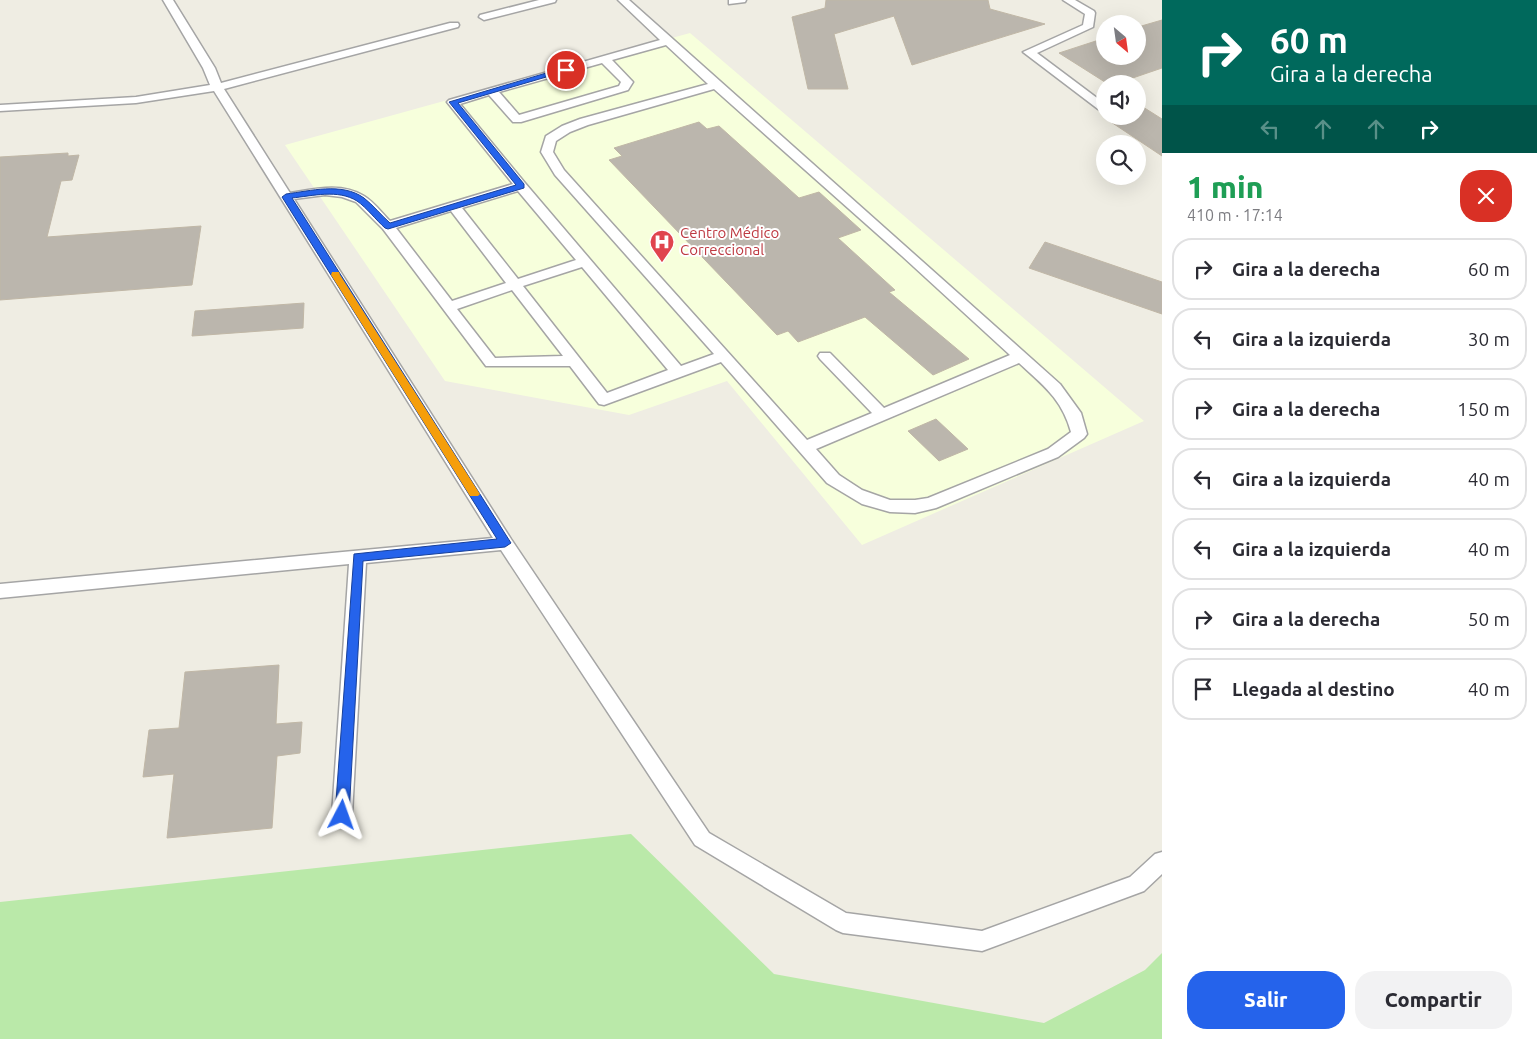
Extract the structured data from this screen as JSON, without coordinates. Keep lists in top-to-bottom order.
{
  "places": {
    "hospital": ["Centro Médico Correccional"]
  },
  "north": "bottom right",
  "page": {
    "turn": ["60 m", "Gira a la derecha"],
    "heading": ["1 min", "410 m · 17:14"],
    "list": [
      {
        "name": "Gira a la derecha",
        "value": "60 m"
      },
      {
        "name": "Gira a la izquierda",
        "value": "30 m"
      },
      {
        "name": "Gira a la derecha",
        "value": "150 m"
      },
      {
        "name": "Gira a la izquierda",
        "value": "40 m"
      },
      {
        "name": "Gira a la izquierda",
        "value": "40 m"
      },
      {
        "name": "Gira a la derecha",
        "value": "50 m"
      },
      {
        "name": "Llegada al destino",
        "value": "40 m"
      }
    ],
    "buttons": ["Salir", "Compartir"]
  }
}
